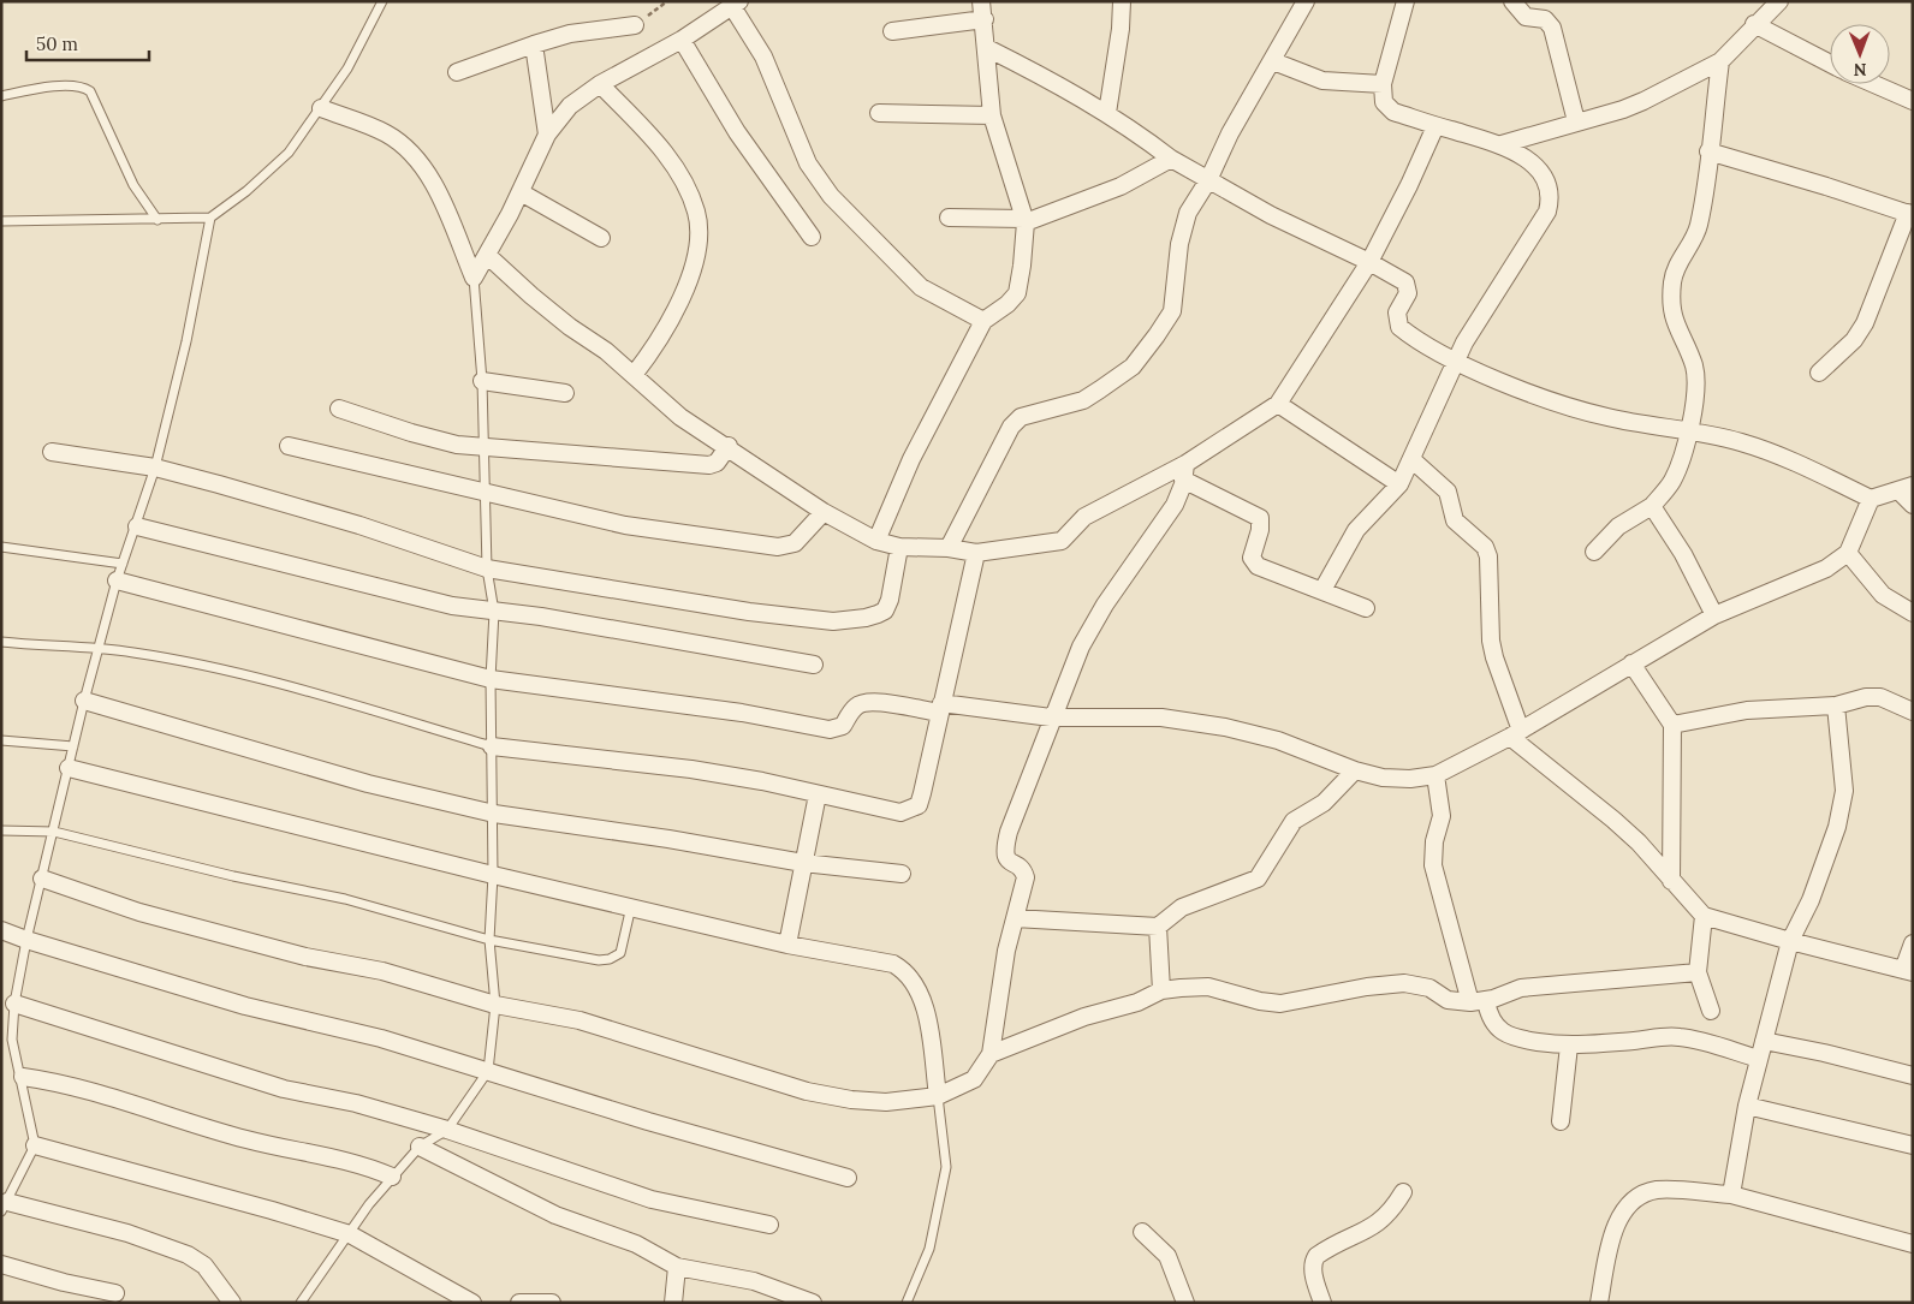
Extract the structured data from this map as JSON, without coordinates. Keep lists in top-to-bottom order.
{
  "scale_bar": "50 m",
  "north": "bottom"
}
